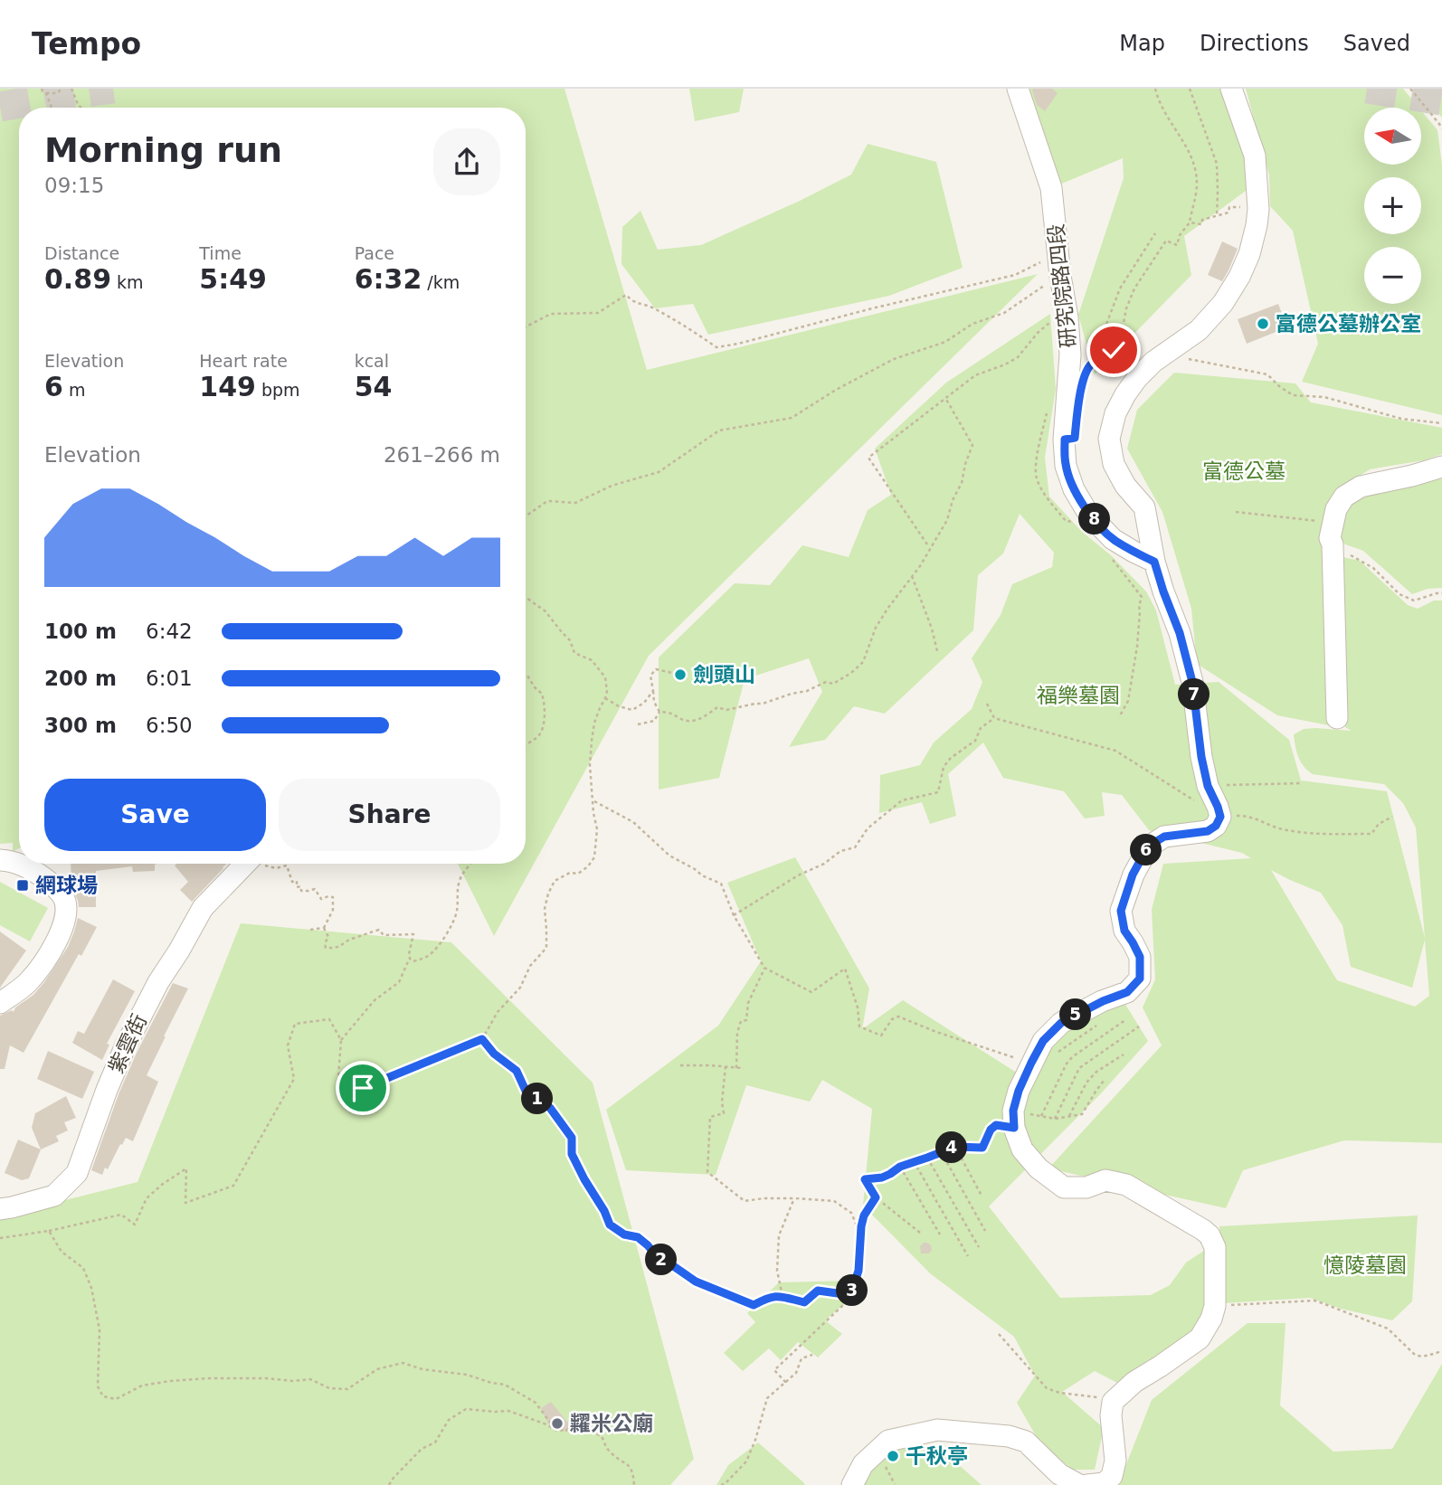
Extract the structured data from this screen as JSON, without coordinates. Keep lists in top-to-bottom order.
{
  "streets": {
    "street": ["研究院路四段", "紫雲街"]
  },
  "parks": ["富德公墓", "福樂墓園", "憶陵墓園"],
  "places": {
    "other": [
      "富德公墓辦公室",
      "劍頭山",
      "糶米公廟",
      "千秋亭"
    ],
    "transit": ["網球場"]
  },
  "north": "left",
  "page": {
    "header": "Tempo",
    "nav": ["Map", "Directions", "Saved"],
    "map_buttons": ["+", "−"],
    "heading": ["Morning run", "09:15"],
    "stats": [
      ["Distance", "0.89 km"],
      ["Time", "5:49"],
      ["Pace", "6:32 /km"],
      ["Elevation", "6 m"],
      ["Heart rate", "149 bpm"],
      ["kcal", "54"]
    ],
    "chart": ["Elevation", "261–266 m"],
    "pins": [
      "8",
      "7",
      "6",
      "5",
      "1",
      "4",
      "2",
      "3"
    ],
    "list": [
      {
        "name": "100 m",
        "note": "6:42"
      },
      {
        "name": "200 m",
        "note": "6:01"
      },
      {
        "name": "300 m",
        "note": "6:50"
      }
    ],
    "buttons": ["Save", "Share"]
  }
}
